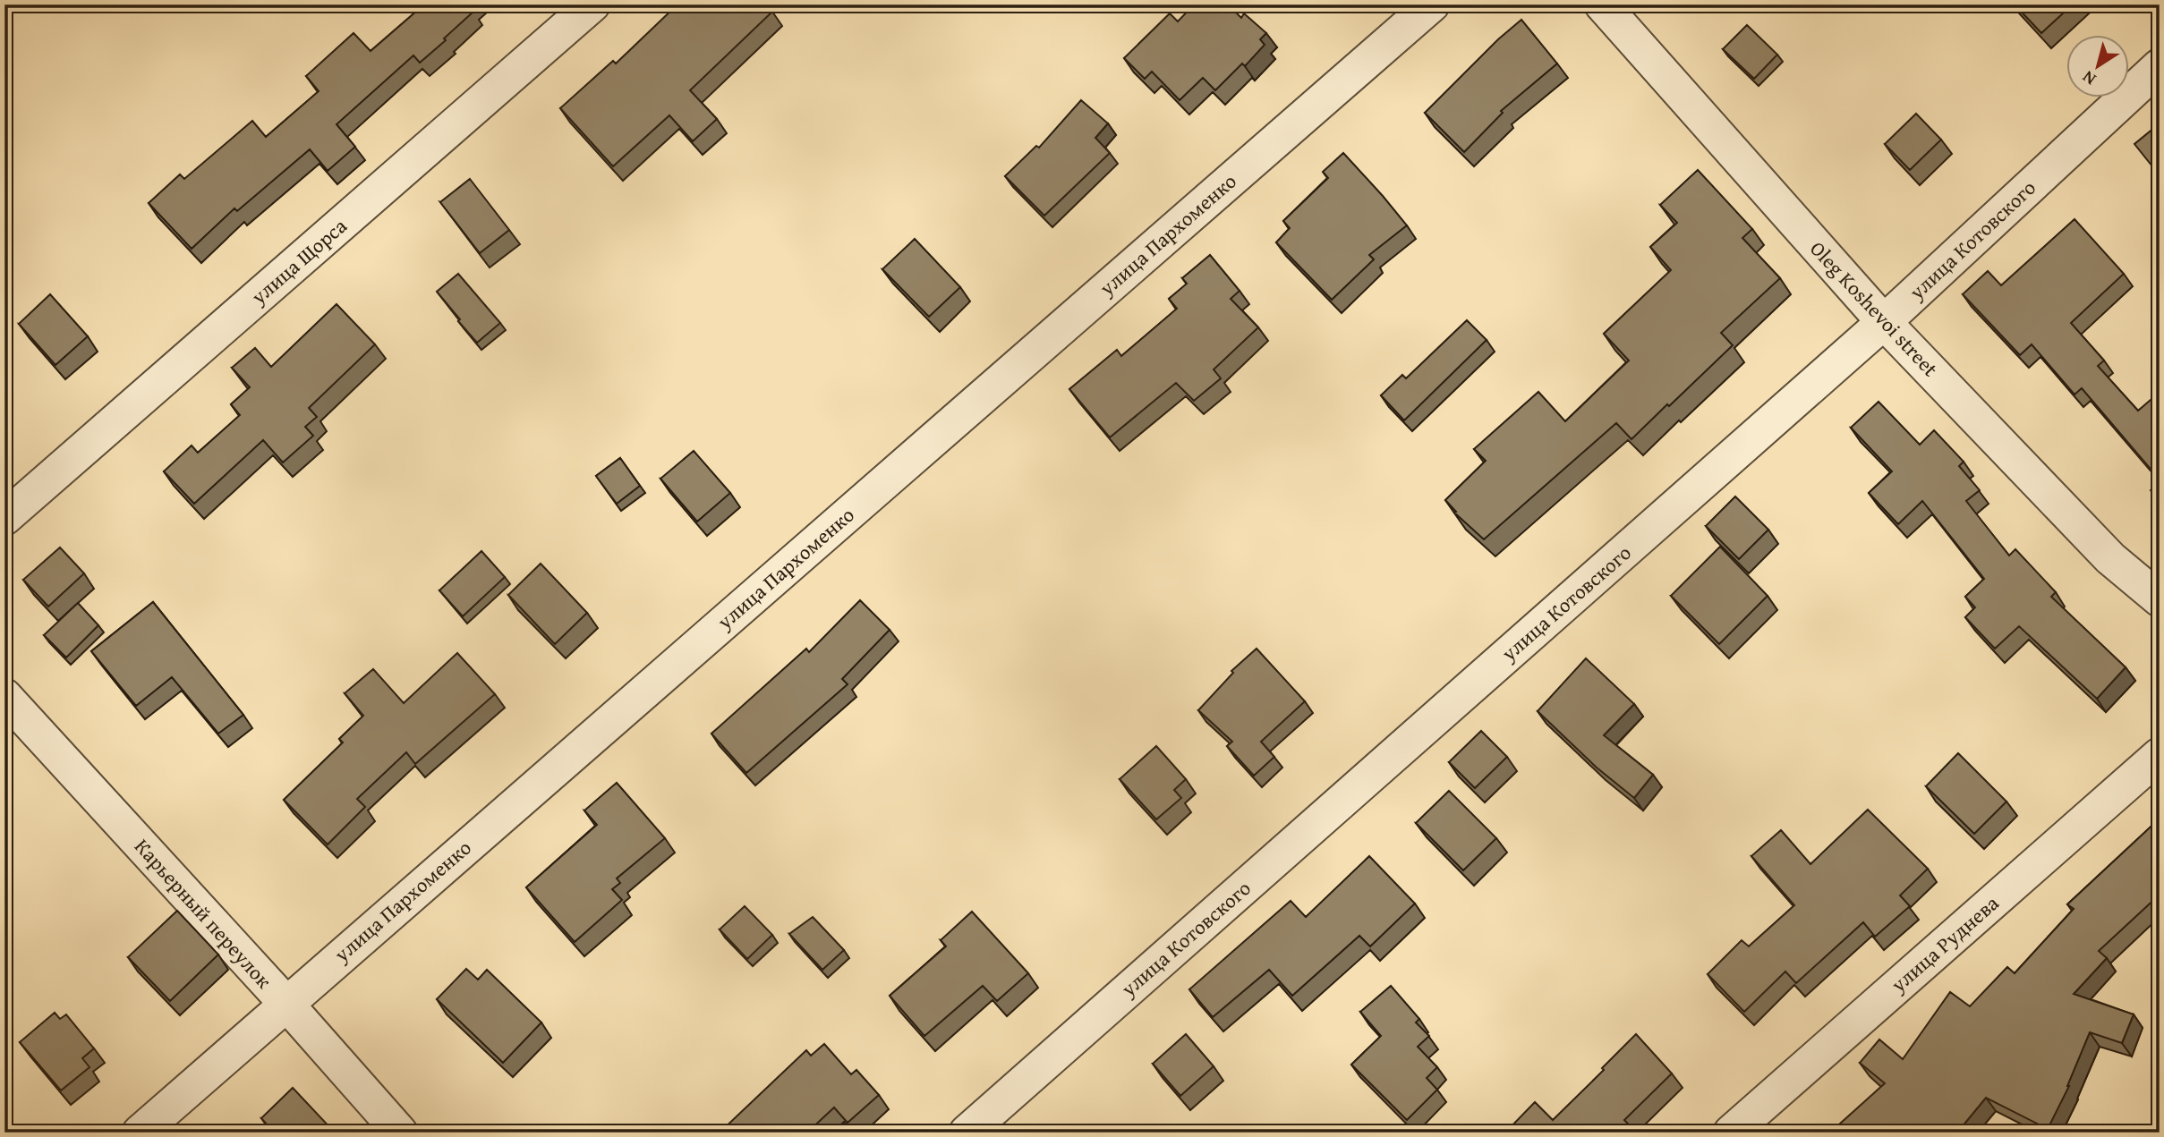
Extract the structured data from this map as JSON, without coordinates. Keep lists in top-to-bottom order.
{
  "streets": {
    "street": [
      "улица Пархоменко",
      "улица Котовского",
      "улица Щорса",
      "Oleg Koshevoi street",
      "Карьерный переулок",
      "улица Руднева"
    ]
  },
  "crossings": [
    ["улица Пархоменко", "Карьерный переулок"],
    ["улица Котовского", "Oleg Koshevoi street"]
  ],
  "north": "bottom left"
}
